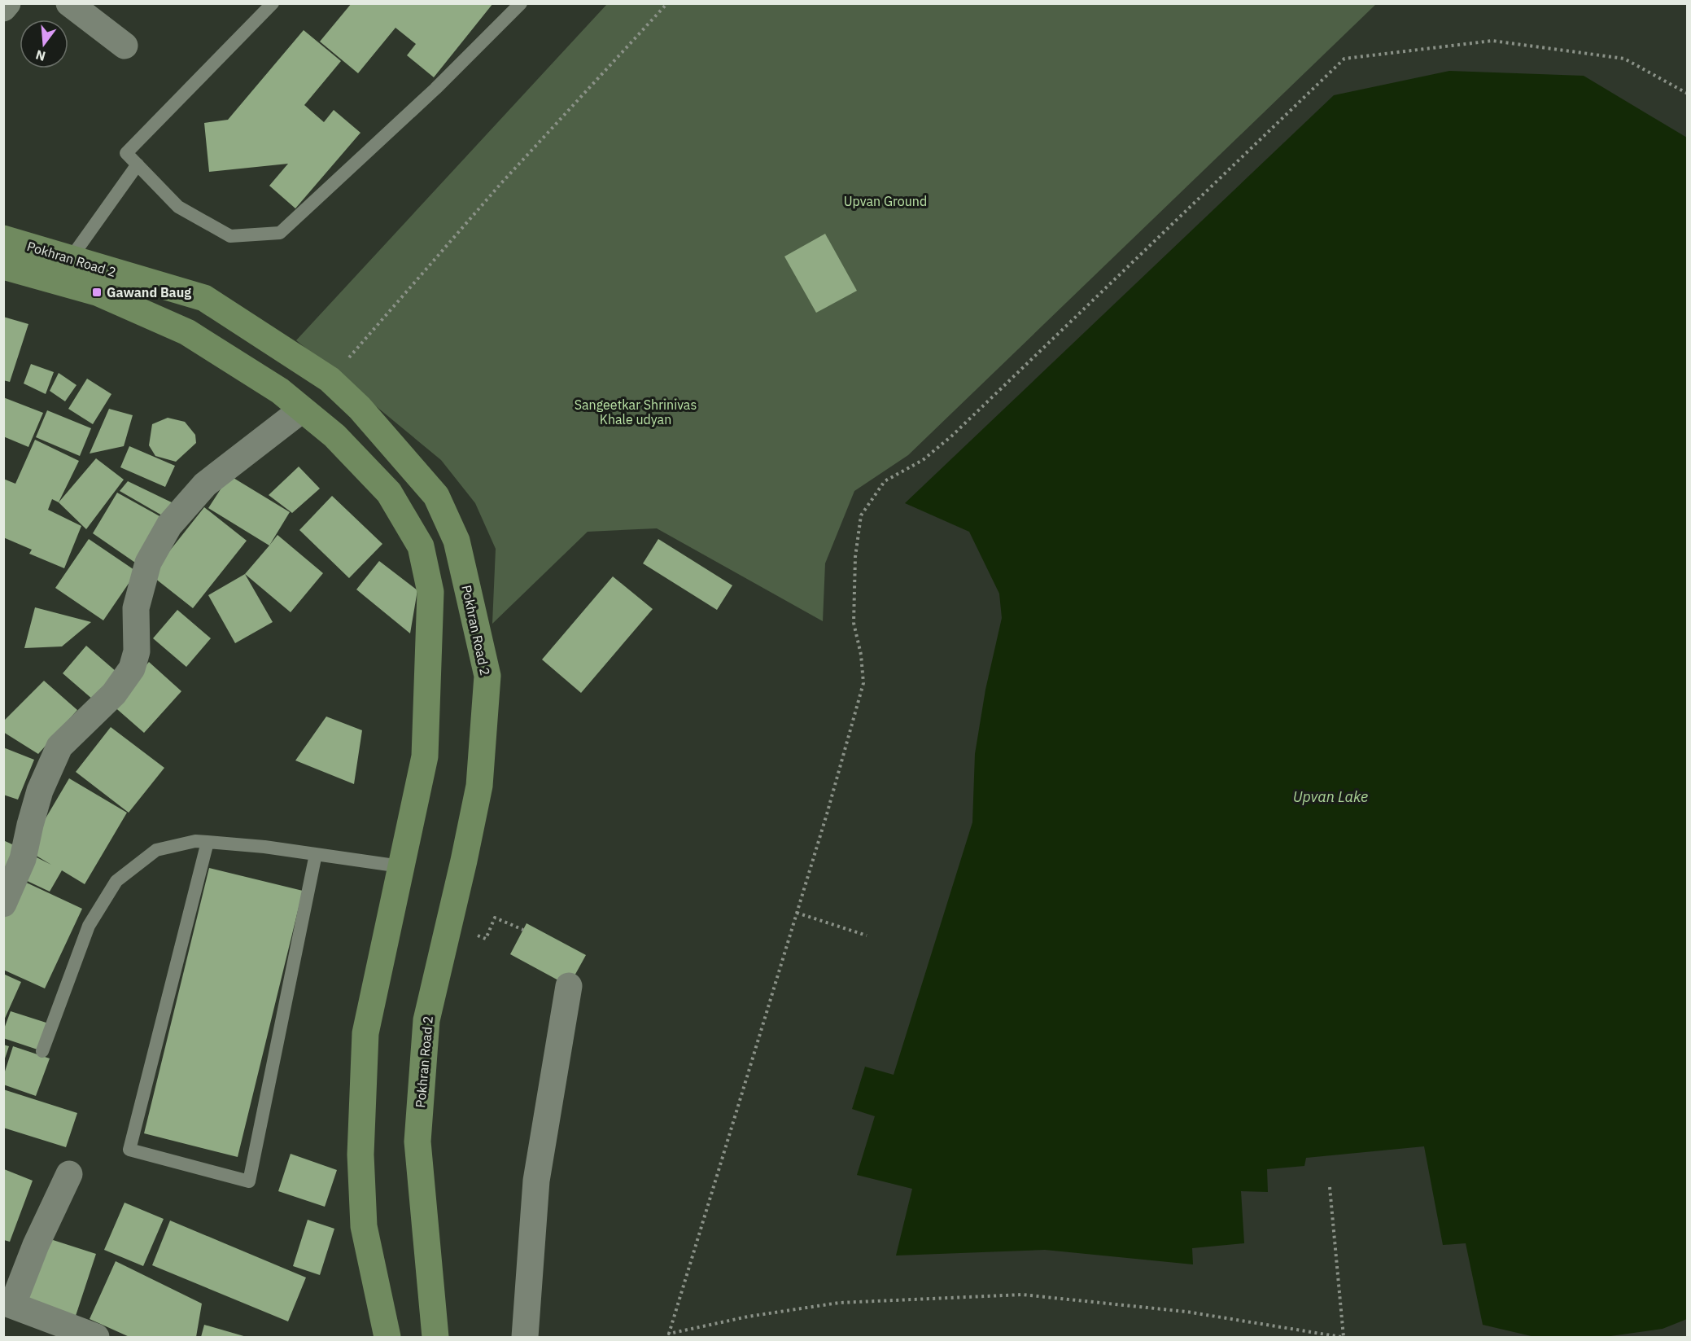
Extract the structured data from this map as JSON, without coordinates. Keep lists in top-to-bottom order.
{
  "streets": {
    "main road": ["Pokhran Road 2"]
  },
  "water": ["Upvan Lake"],
  "parks": ["Upvan Ground", "Sangeetkar Shrinivas Khale udyan"],
  "places": {
    "transit": ["Gawand Baug"]
  },
  "north": "bottom"
}
